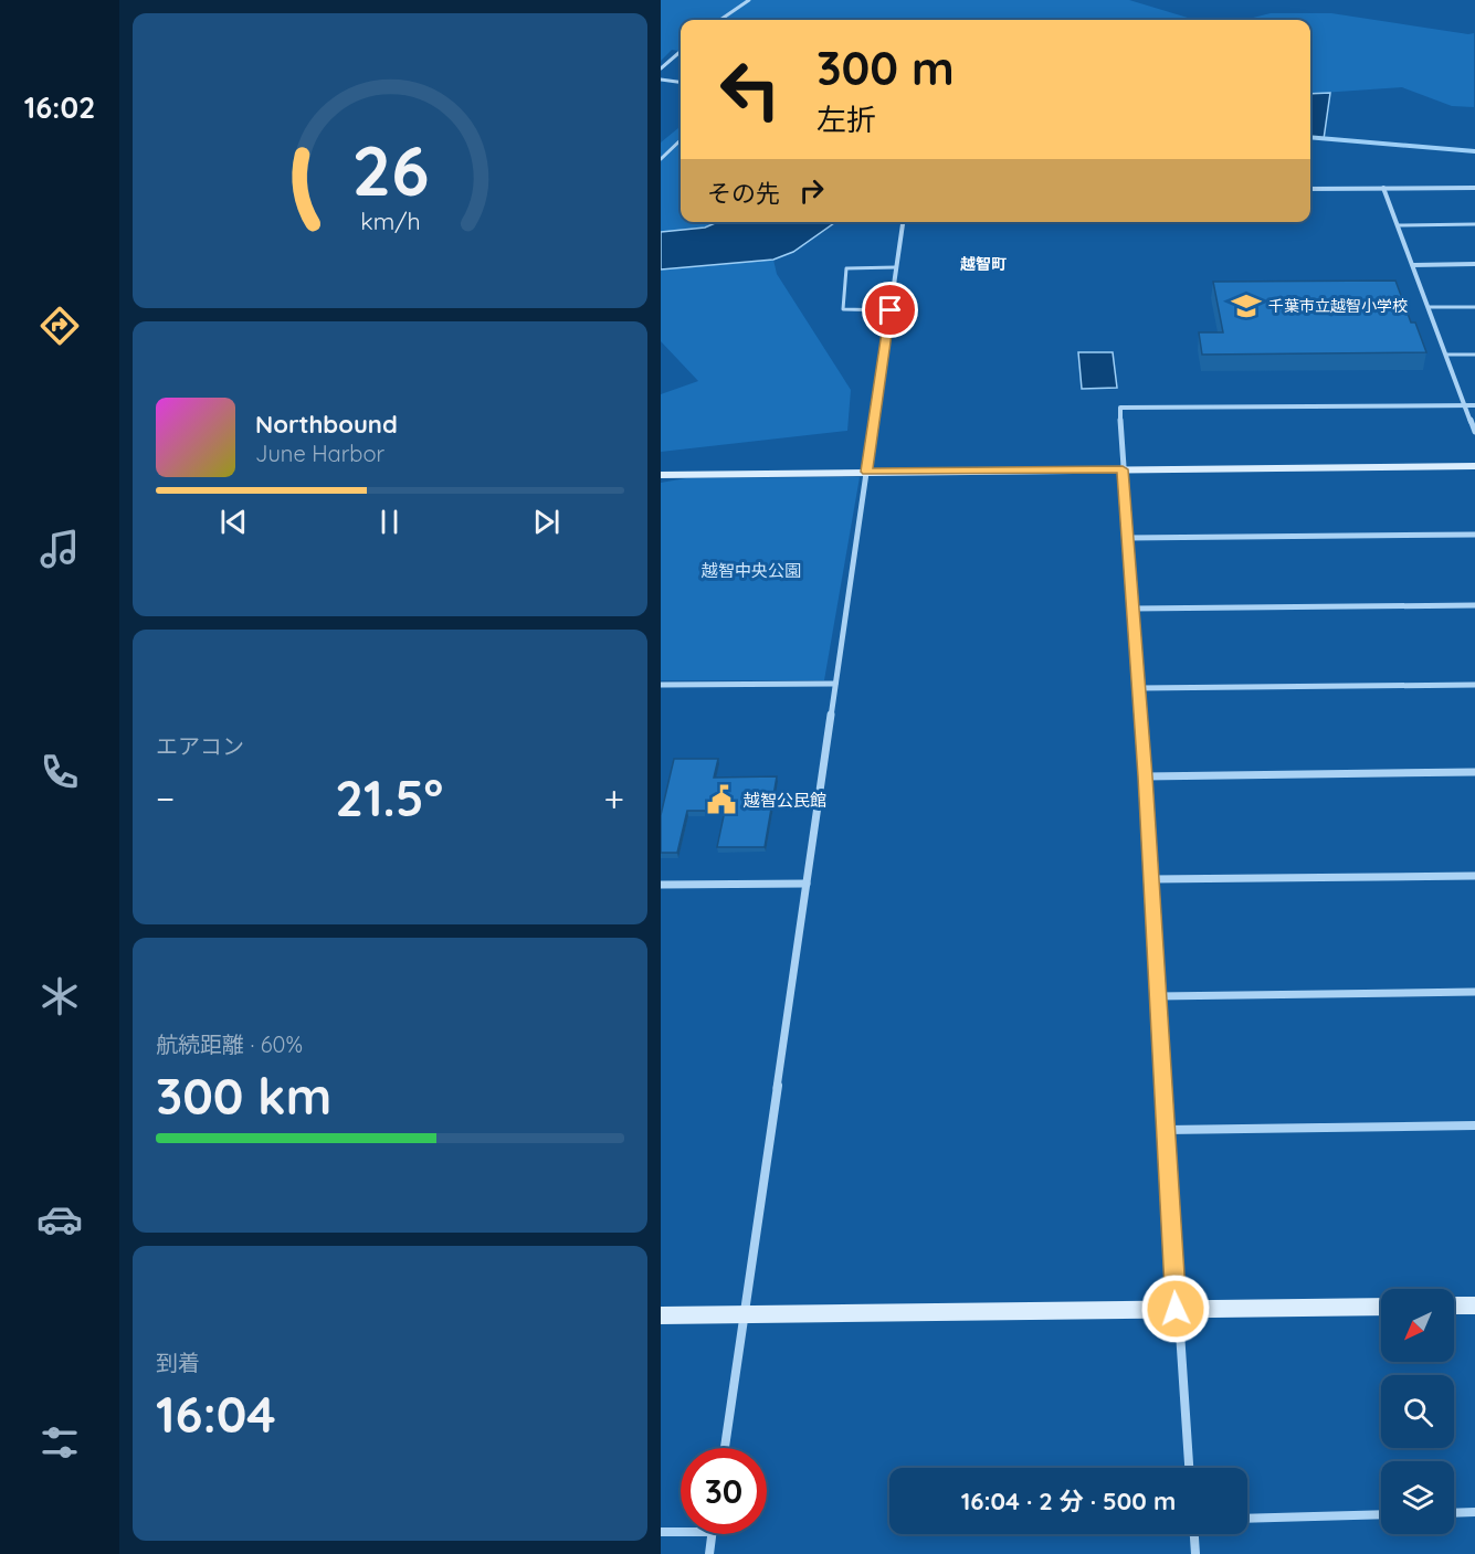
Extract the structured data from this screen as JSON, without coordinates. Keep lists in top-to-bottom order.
{
  "districts": ["越智町"],
  "parks": ["越智中央公園"],
  "places": {
    "school or university": ["千葉市立越智小学校"],
    "public building": ["越智公民館"]
  },
  "north": "bottom left",
  "page": {
    "tabs": "16:02",
    "turn": ["300 m", "左折"],
    "then": "その先",
    "song": ["Northbound", "June Harbor"],
    "tile": [
      "エアコン",
      ["航続距離 · 60%", "300 km"],
      ["到着", "16:04"]
    ],
    "heat": ["−", "21.5°", "+"],
    "limit": "30",
    "trip": "16:04 · 2 分 · 500 m",
    "gauge": ["26", "km/h"]
  }
}
